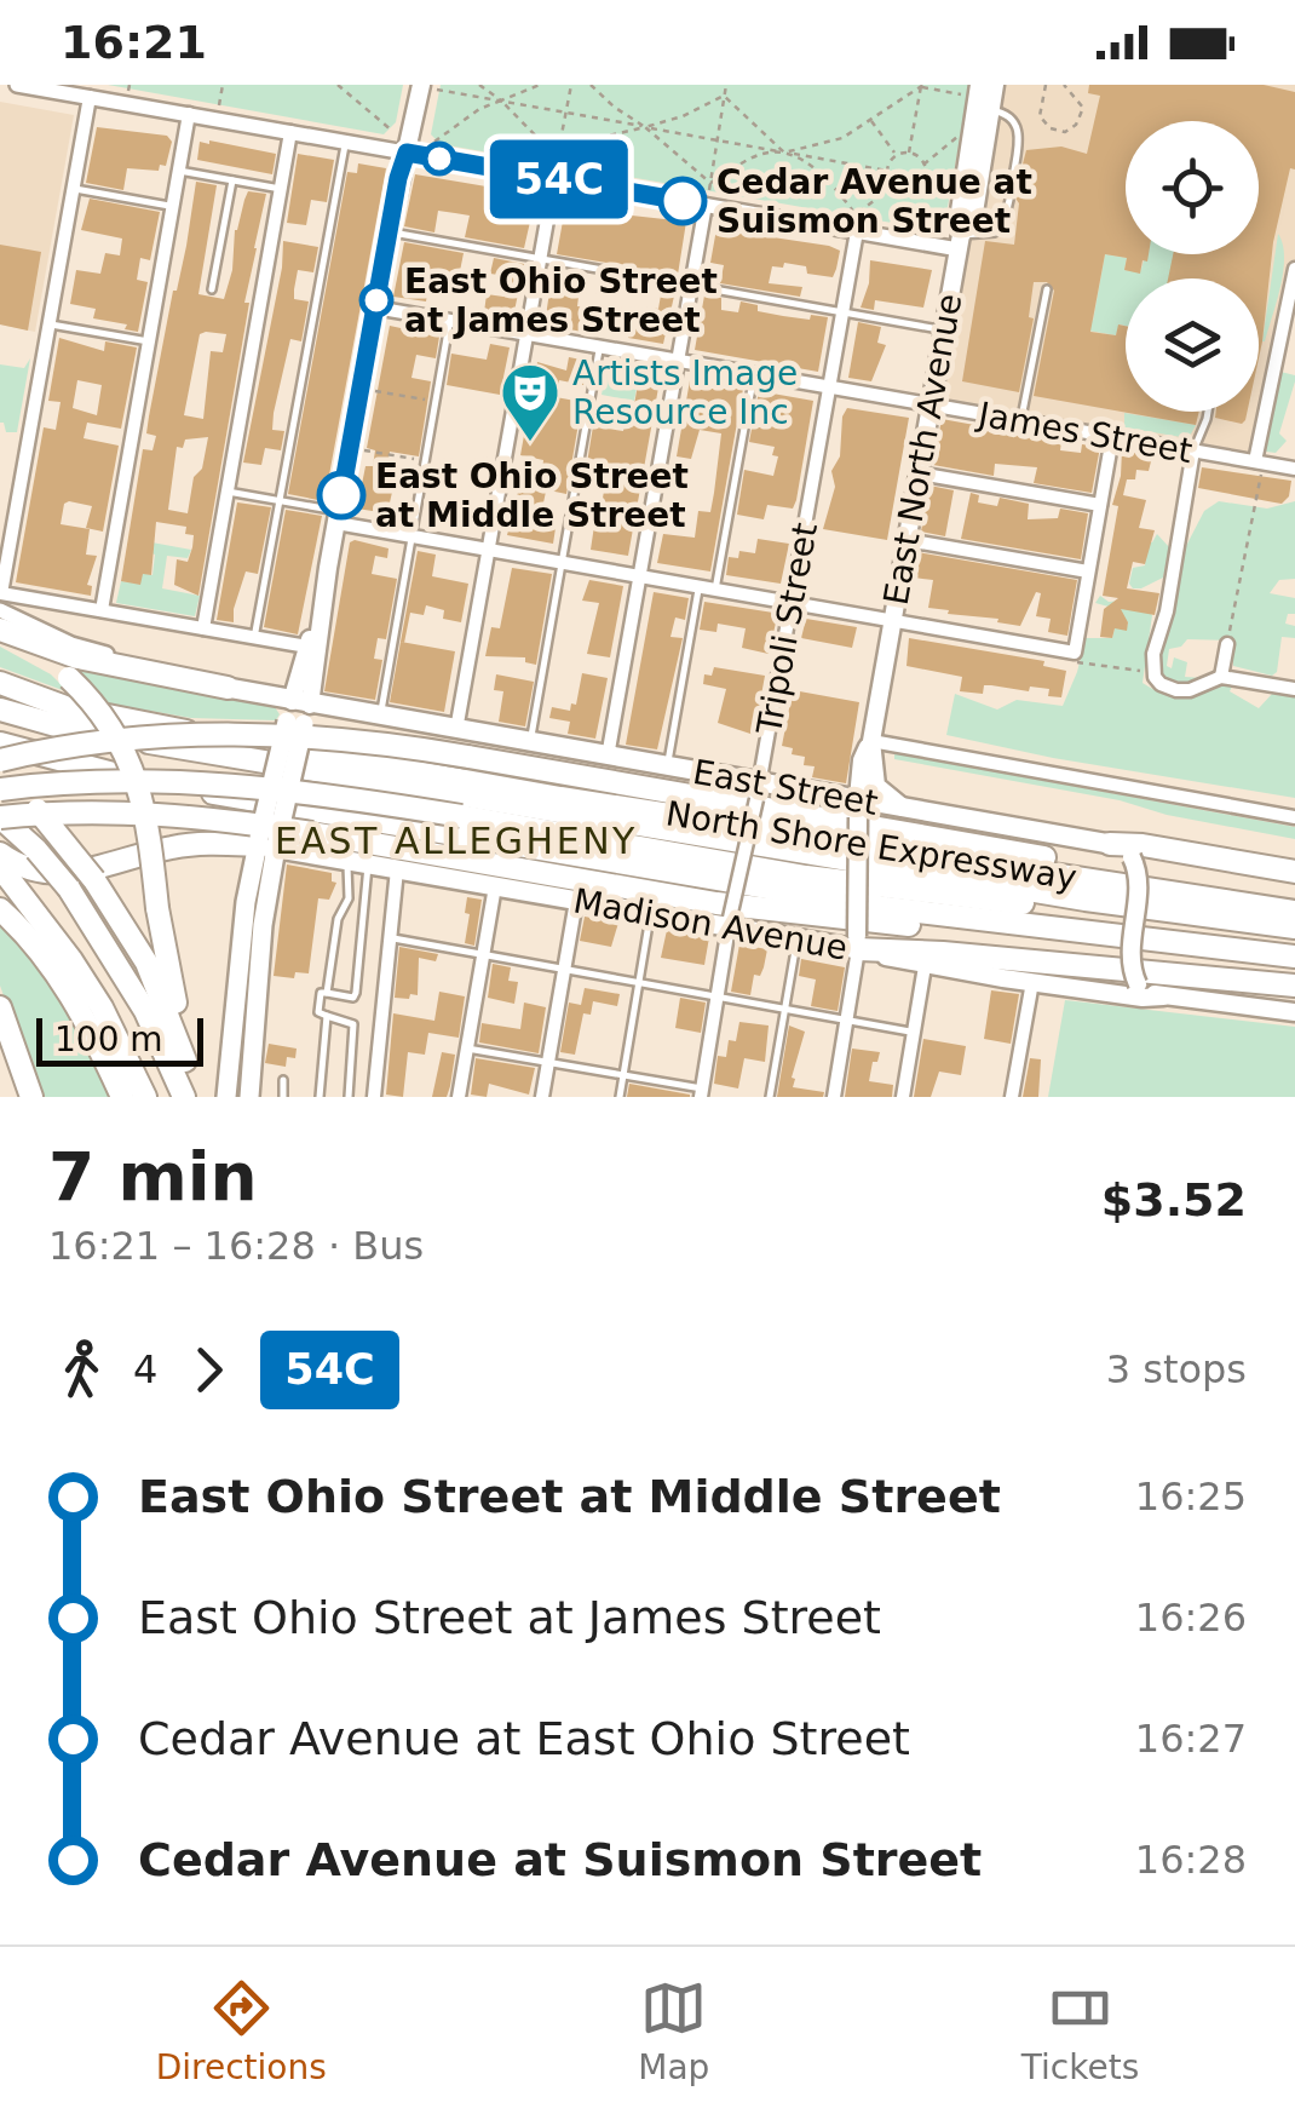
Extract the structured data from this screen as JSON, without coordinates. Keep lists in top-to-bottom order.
{
  "streets": {
    "highway": ["North Shore Expressway"],
    "main road": ["East North Avenue", "East Street", "Madison Avenue"],
    "street": ["James Street", "Tripoli Street"]
  },
  "crossings": [
    ["James Street", "East North Avenue"],
    ["James Street", "Tripoli Street"],
    ["East North Avenue", "East Street"],
    ["East North Avenue", "Madison Avenue"],
    ["Tripoli Street", "East Street"],
    ["Tripoli Street", "Madison Avenue"],
    ["East Street", "Madison Avenue"]
  ],
  "districts": ["EAST ALLEGHENY"],
  "places": {
    "other": ["Cedar Avenue at Suismon Street", "East Ohio Street at James Street", "East Ohio Street at Middle Street"],
    "theatre": ["Artists Image Resource Inc"]
  },
  "lines": ["bus line 54C"],
  "scale_bar": "100 m",
  "page": {
    "status": "16:21",
    "on_map": "54C",
    "scale": "100 m",
    "heading": ["7 min", "16:21 – 16:28 · Bus", "$3.52"],
    "legs": ["4", "54C", "3 stops"],
    "list": [
      {
        "name": "East Ohio Street at Middle Street",
        "value": "16:25"
      },
      {
        "name": "East Ohio Street at James Street",
        "value": "16:26"
      },
      {
        "name": "Cedar Avenue at East Ohio Street",
        "value": "16:27"
      },
      {
        "name": "Cedar Avenue at Suismon Street",
        "value": "16:28"
      }
    ],
    "tabs": ["Directions", "Map", "Tickets"]
  }
}
